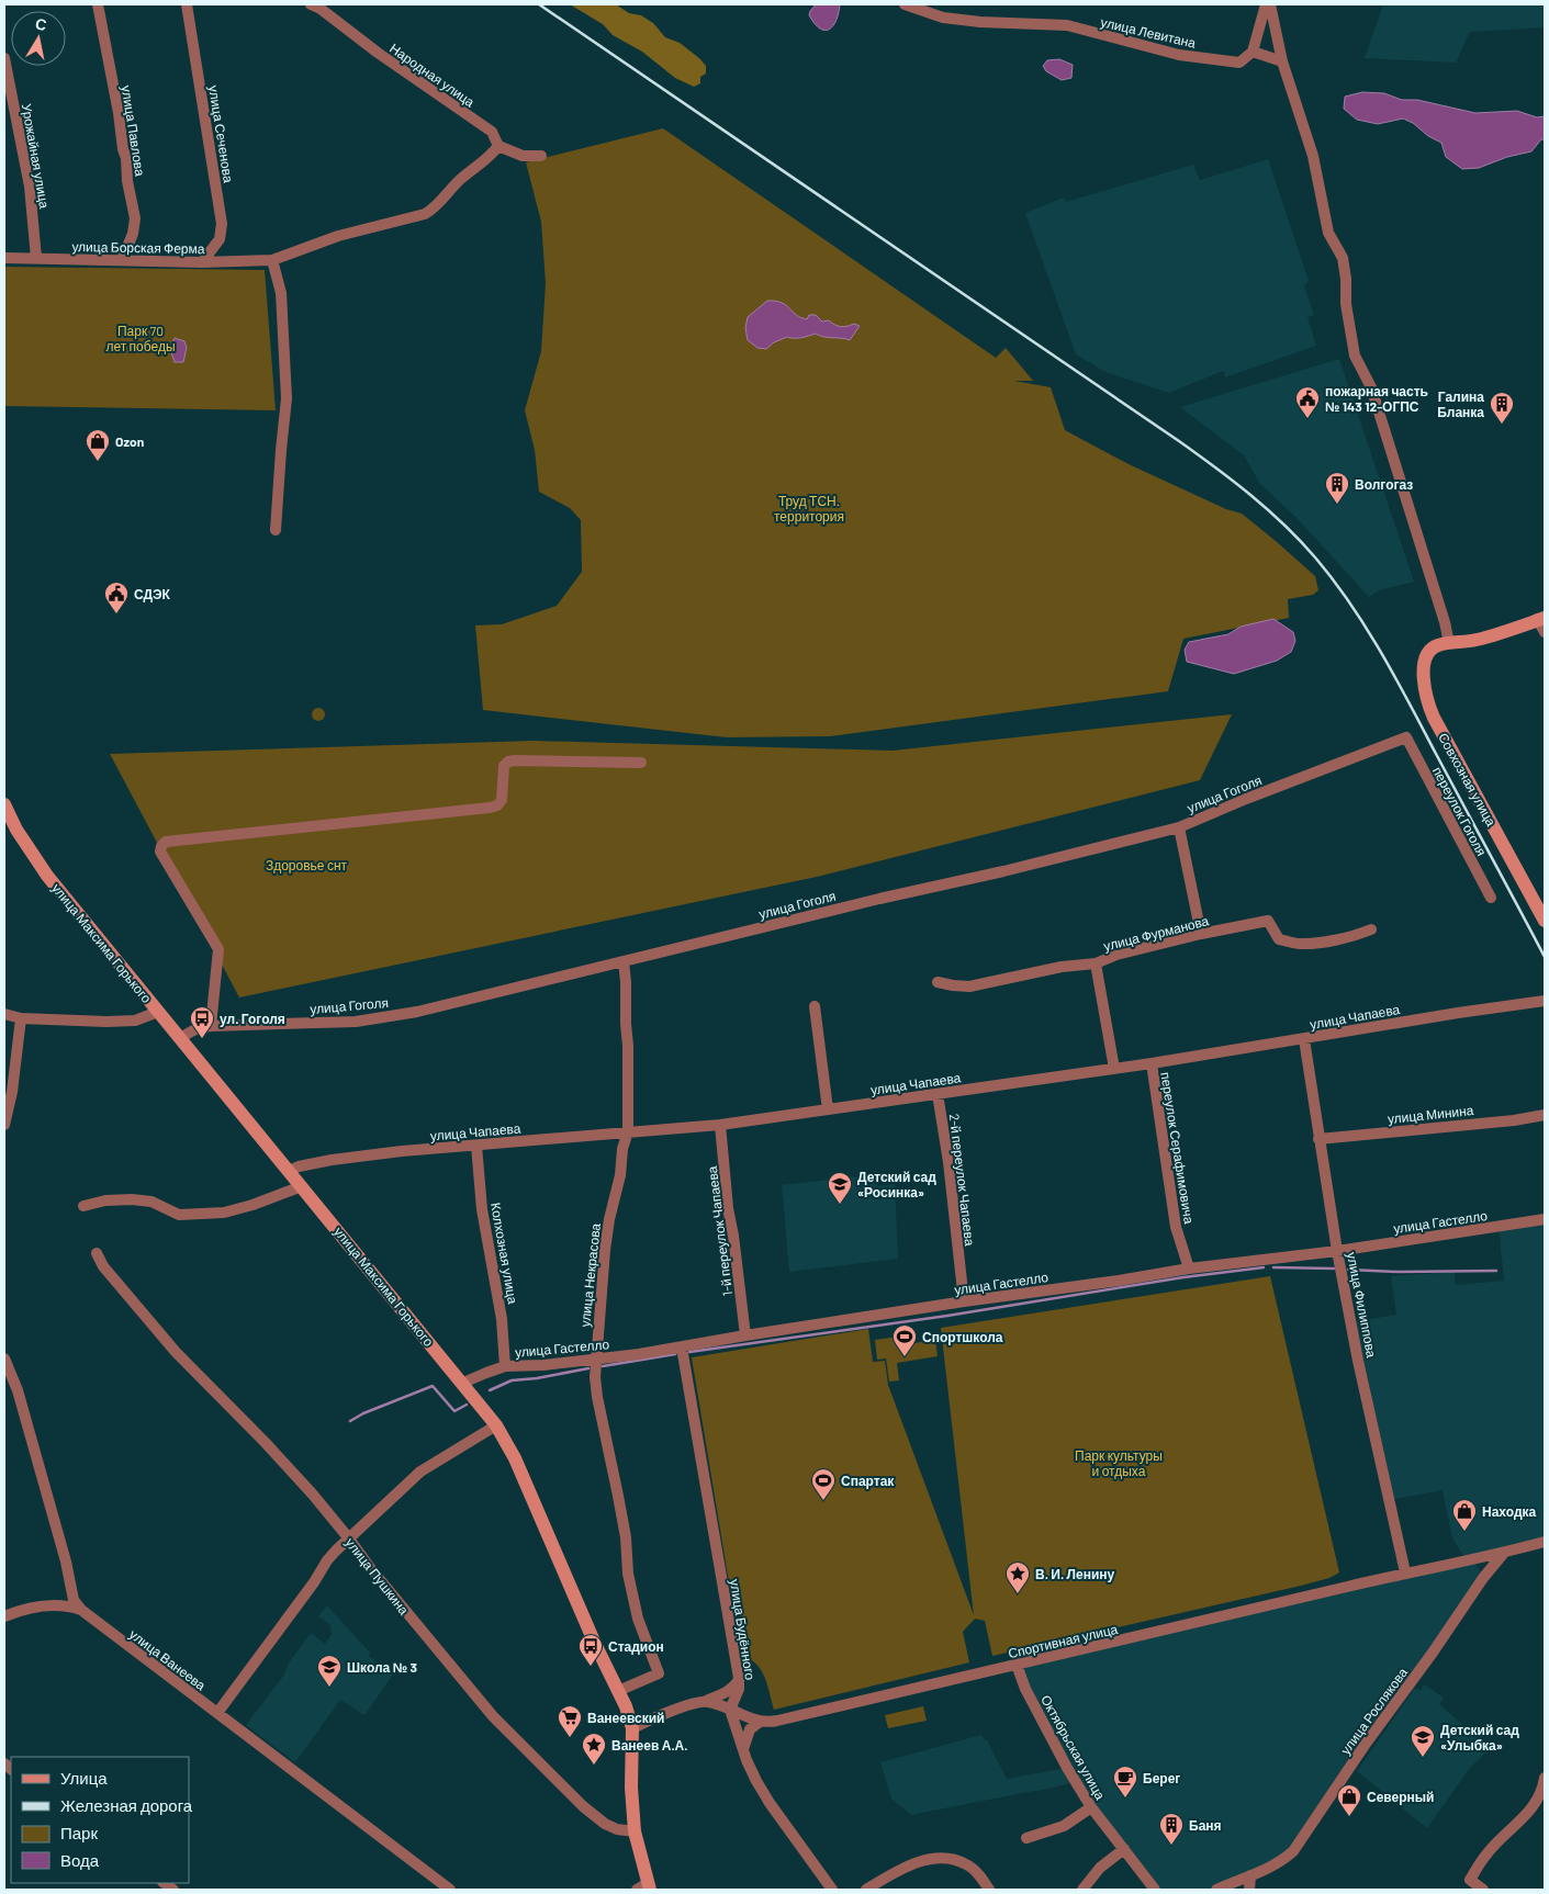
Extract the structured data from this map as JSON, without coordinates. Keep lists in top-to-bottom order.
{
  "streets": {
    "street": [
      "улица Левитана",
      "Народная улица",
      "улица Павлова",
      "улица Сеченова",
      "Урожайная улица",
      "улица Борская Ферма",
      "Совхозная улица",
      "улица Гоголя",
      "переулок Гоголя",
      "улица Фурманова",
      "улица Максима Горького",
      "улица Чапаева",
      "улица Минина",
      "переулок Серафимовича",
      "2-й переулок Чапаева",
      "улица Гастелло",
      "1-й переулок Чапаева",
      "Колхозная улица",
      "улица Некрасова",
      "улица Филиппова",
      "улица Пушкина",
      "улица Будённого",
      "Спортивная улица",
      "улица Ванеева",
      "улица Рослякова",
      "Октябрьская улица"
    ]
  },
  "crossings": [
    ["Народная улица", "улица Борская Ферма"],
    ["улица Павлова", "улица Борская Ферма"],
    ["улица Сеченова", "улица Борская Ферма"],
    ["Урожайная улица", "улица Борская Ферма"],
    ["улица Гоголя", "переулок Гоголя"],
    ["улица Гоголя", "улица Максима Горького"],
    ["улица Гоголя", "улица Некрасова"],
    ["улица Максима Горького", "улица Чапаева"],
    ["улица Максима Горького", "улица Гастелло"],
    ["улица Максима Горького", "улица Некрасова"],
    ["улица Максима Горького", "улица Пушкина"],
    ["улица Чапаева", "переулок Серафимовича"],
    ["улица Чапаева", "2-й переулок Чапаева"],
    ["улица Чапаева", "1-й переулок Чапаева"],
    ["улица Чапаева", "Колхозная улица"],
    ["улица Чапаева", "улица Некрасова"],
    ["улица Чапаева", "улица Филиппова"],
    ["улица Минина", "улица Филиппова"],
    ["переулок Серафимовича", "улица Гастелло"],
    ["2-й переулок Чапаева", "улица Гастелло"],
    ["улица Гастелло", "1-й переулок Чапаева"],
    ["улица Гастелло", "Колхозная улица"],
    ["улица Гастелло", "улица Некрасова"],
    ["улица Гастелло", "улица Филиппова"],
    ["улица Гастелло", "улица Будённого"],
    ["улица Филиппова", "Спортивная улица"],
    ["улица Будённого", "Спортивная улица"],
    ["Спортивная улица", "улица Рослякова"],
    ["Спортивная улица", "Октябрьская улица"]
  ],
  "parks": [
    "Парк 70 лет победы",
    "Труд ТСН. территория",
    "Здоровье снт",
    "Парк культуры и отдыха"
  ],
  "places": {
    "public building": ["пожарная часть № 143 12-ОГПС", "СДЭК"],
    "building": ["Галина Бланка", "Волгогаз", "Баня"],
    "shop": ["Ozon", "Находка", "Северный"],
    "bus stop": ["ул. Гоголя", "Стадион"],
    "school or university": ["Детский сад «Росинка»", "Школа № 3", "Детский сад «Улыбка»"],
    "sports": ["Спортшкола", "Спартак"],
    "place": ["В. И. Ленину", "Ванеев А.А."],
    "supermarket": ["Ванеевский"],
    "cafe": ["Берег"]
  },
  "legend": [
    "Улица",
    "Железная дорога",
    "Парк",
    "Вода"
  ],
  "north": "top"
}
